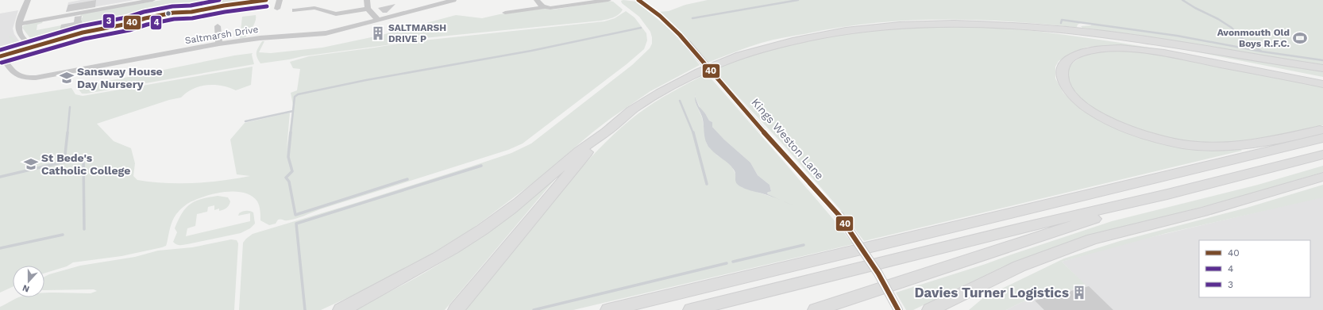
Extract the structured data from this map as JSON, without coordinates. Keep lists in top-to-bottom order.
{
  "streets": {
    "street": ["Saltmarsh Drive", "Kings Weston Lane"]
  },
  "places": {
    "building": ["SALTMARSH DRIVE P", "Davies Turner Logistics"],
    "sports": ["Avonmouth Old Boys R.F.C."],
    "school or university": ["Sansway House Day Nursery", "St Bede's Catholic College"]
  },
  "lines": ["transit line 40", "transit line 3", "transit line 4"],
  "legend": ["40", "4", "3"],
  "north": "bottom"
}
